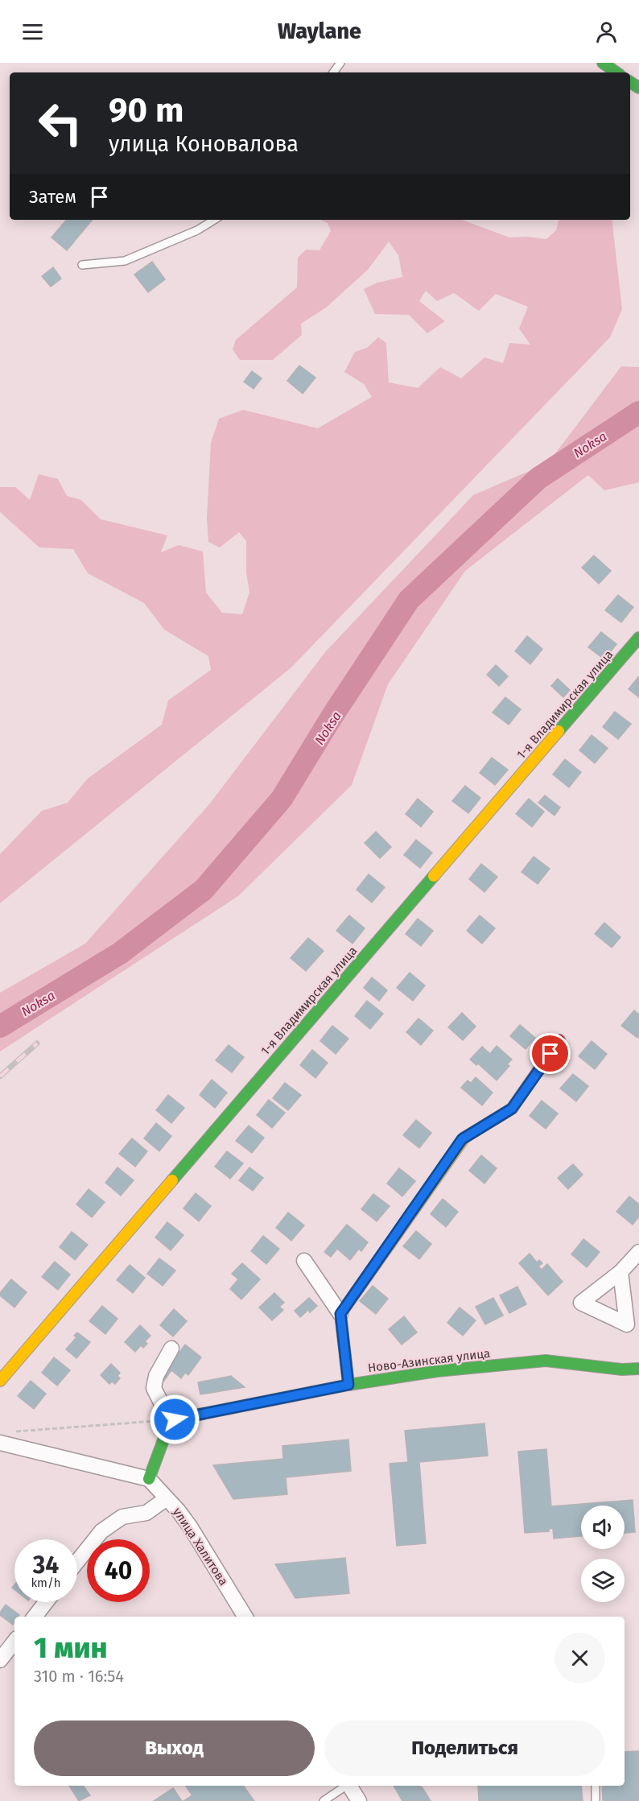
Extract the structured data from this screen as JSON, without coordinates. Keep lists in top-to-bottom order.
{
  "streets": {
    "street": ["1-я Владимирская улица", "Ново-Азинская улица", "улица Халитова"]
  },
  "water": ["Noksa"],
  "page": {
    "header": "Waylane",
    "turn": ["90 m", "улица Коновалова"],
    "then": "Затем",
    "speed": "34 km/h",
    "limit": "40",
    "heading": ["1 мин", "310 m · 16:54"],
    "buttons": ["Выход", "Поделиться"]
  }
}
